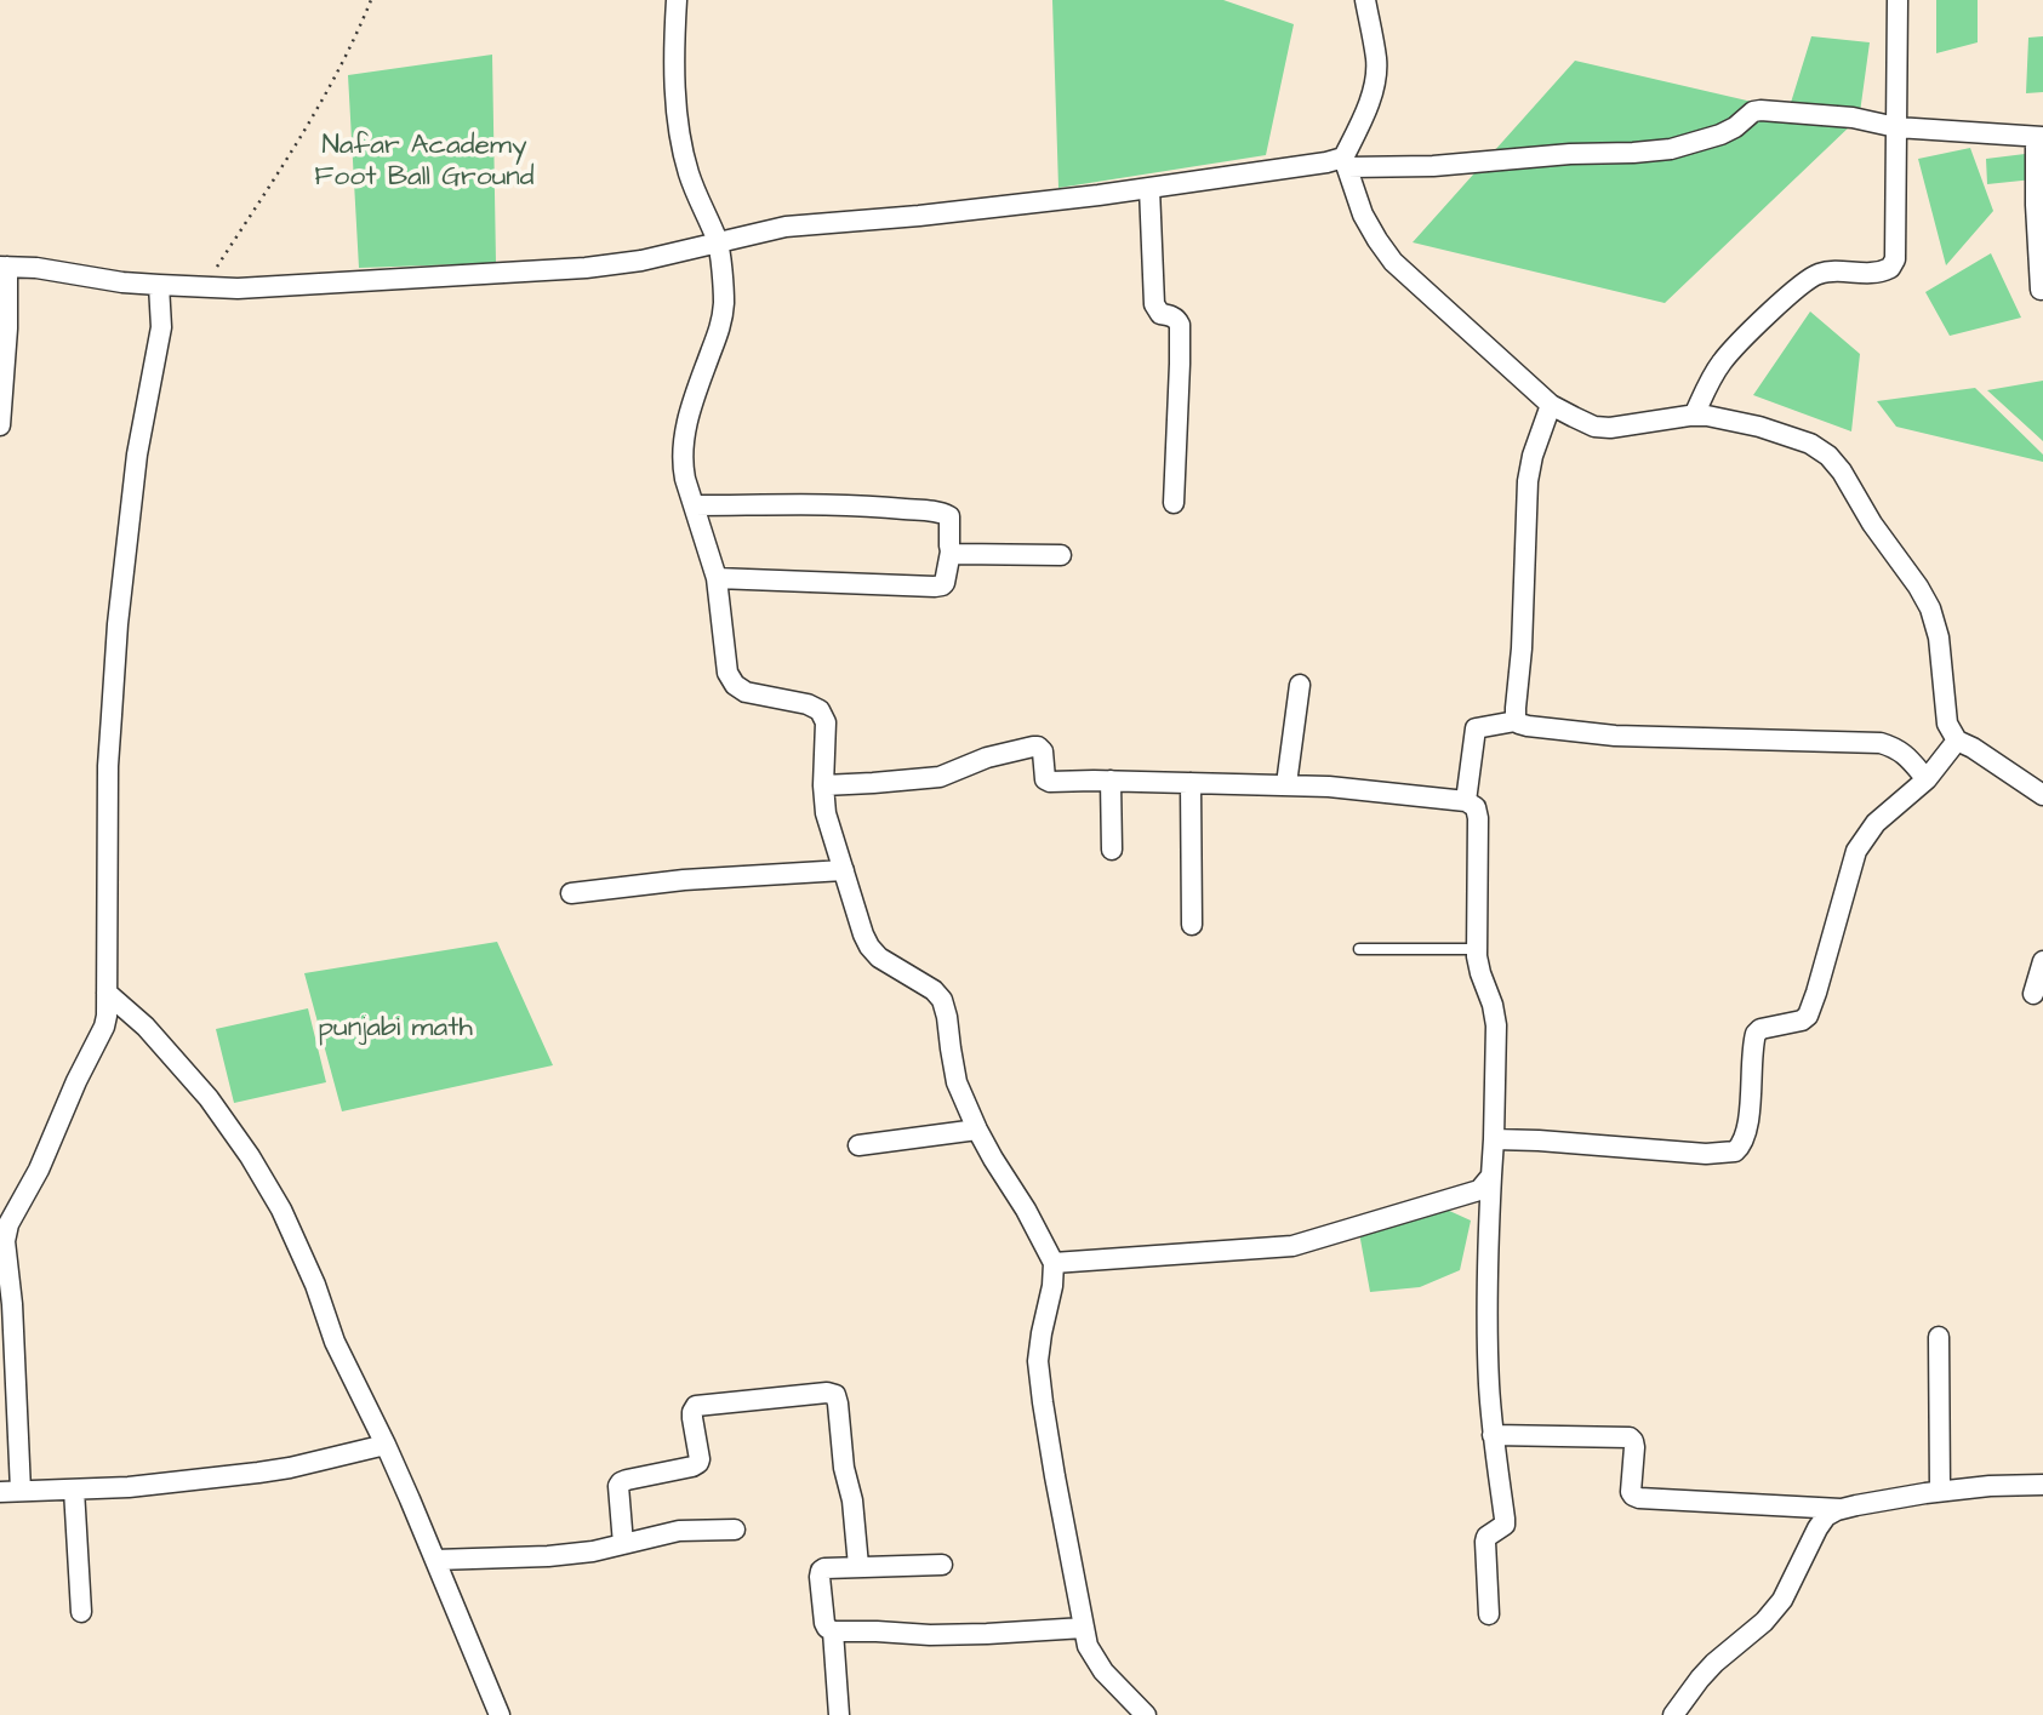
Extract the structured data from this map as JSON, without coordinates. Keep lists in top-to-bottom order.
{
  "parks": ["Nafar Academy Foot Ball Ground", "punjabi math"]
}
